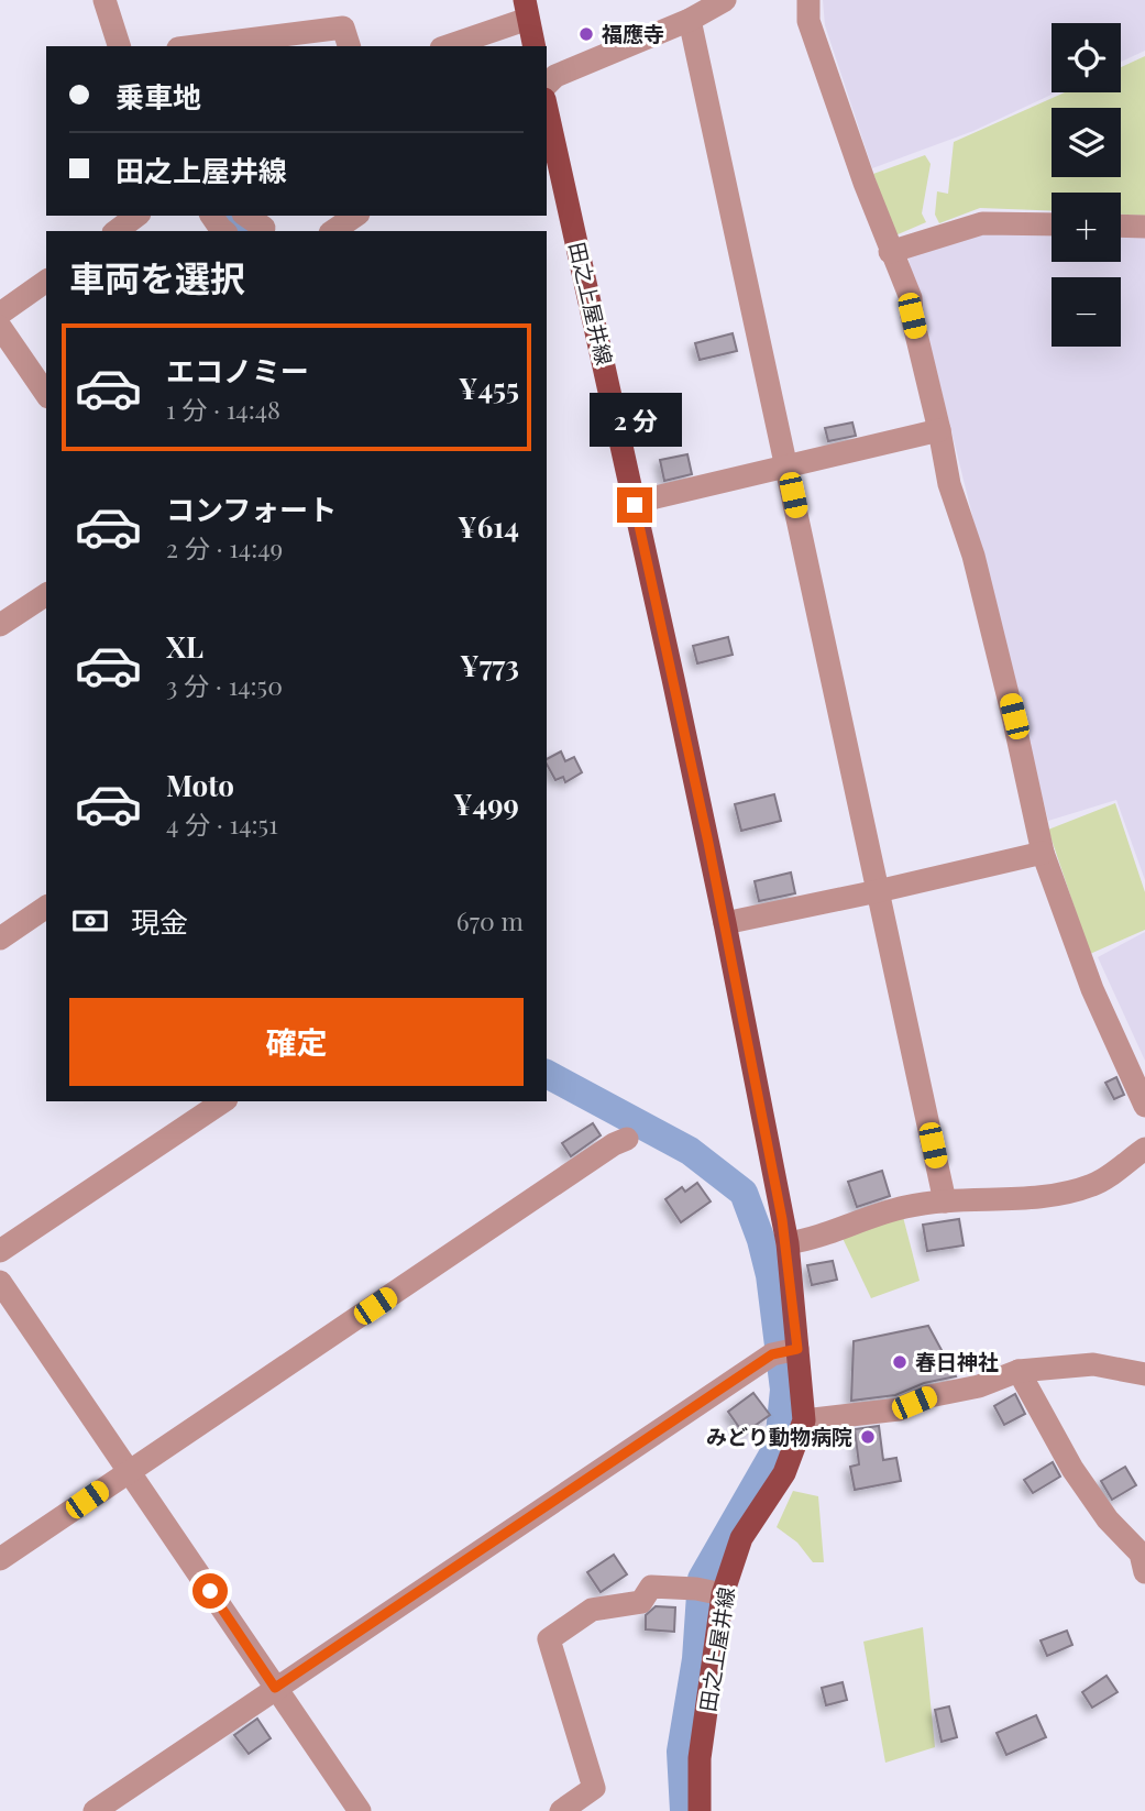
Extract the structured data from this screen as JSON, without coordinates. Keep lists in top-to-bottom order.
{
  "streets": {
    "main road": ["田之上屋井線"]
  },
  "places": ["福應寺", "春日神社", "みどり動物病院"],
  "page": {
    "map_buttons": ["+", "−"],
    "banner": ["乗車地", "田之上屋井線"],
    "heading": "車両を選択",
    "list": [
      {
        "name": "エコノミー",
        "note": "1 分 · 14:48",
        "value": "¥455"
      },
      {
        "name": "コンフォート",
        "note": "2 分 · 14:49",
        "value": "¥614"
      },
      {
        "name": "XL",
        "note": "3 分 · 14:50",
        "value": "¥773"
      },
      {
        "name": "Moto",
        "note": "4 分 · 14:51",
        "value": "¥499"
      }
    ],
    "bubble": "2 分",
    "pay": ["現金", "670 m"],
    "buttons": "確定"
  }
}
